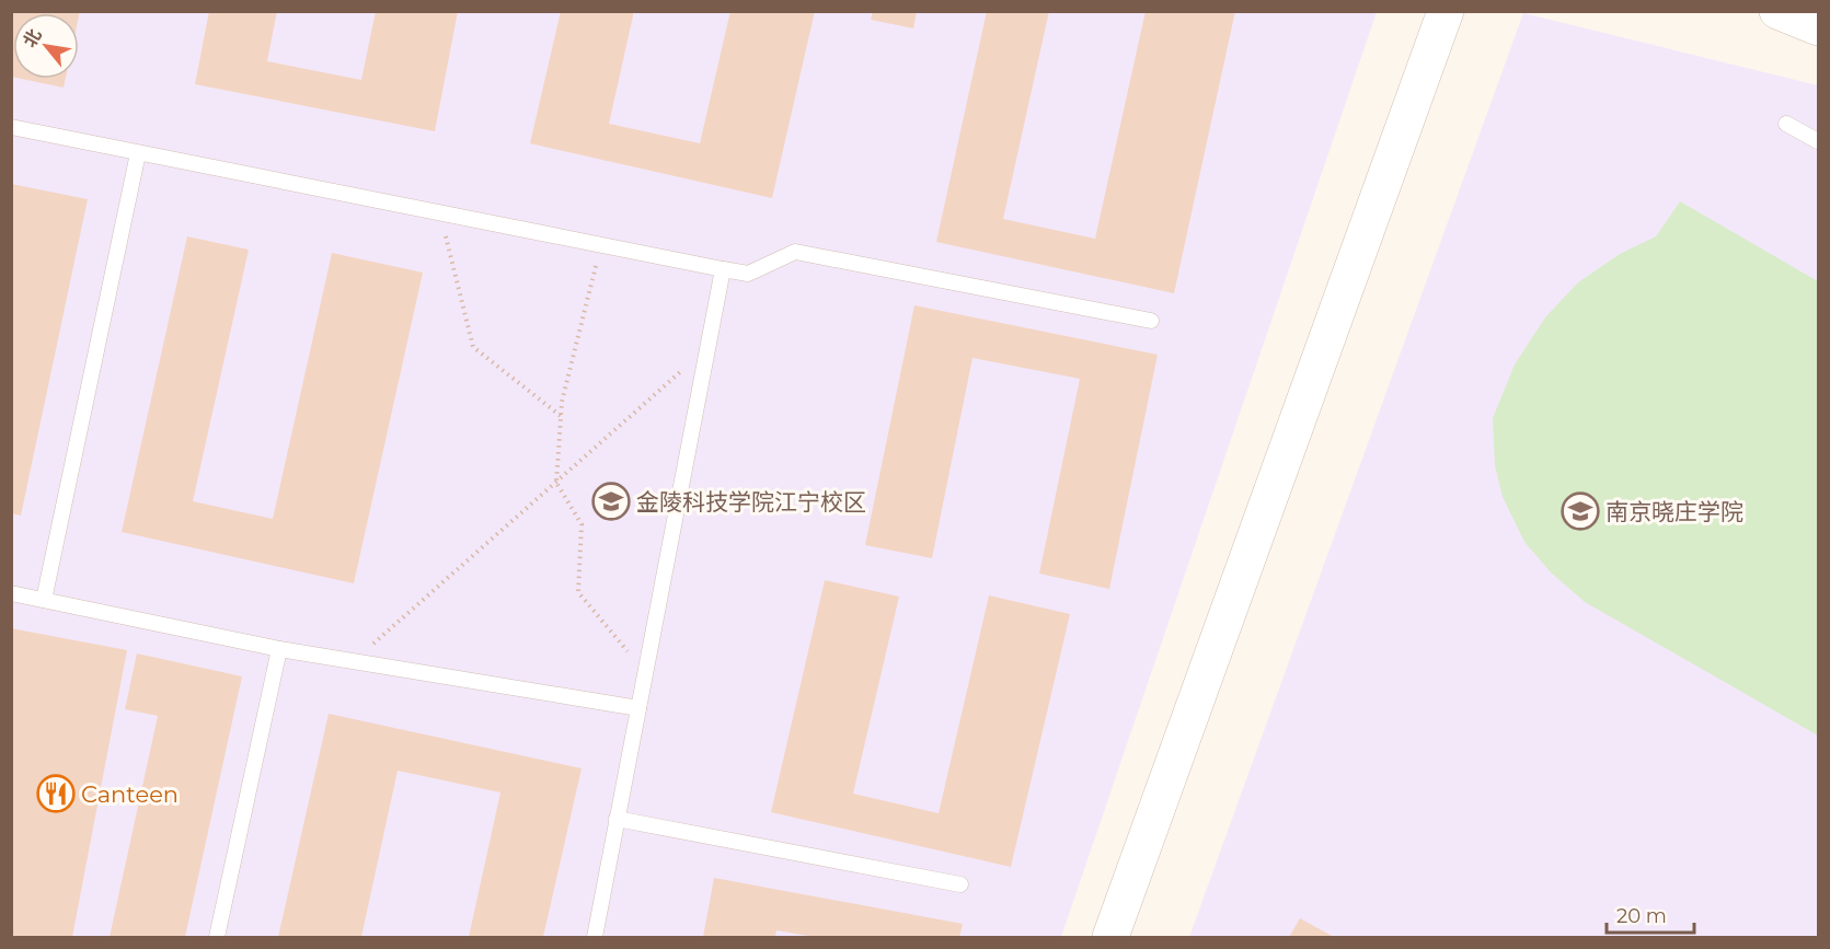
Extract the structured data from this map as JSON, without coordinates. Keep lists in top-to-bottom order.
{
  "places": {
    "school or university": ["金陵科技学院江宁校区", "南京晓庄学院"],
    "restaurant": ["Canteen"]
  },
  "scale_bar": "20 m",
  "north": "top left"
}
